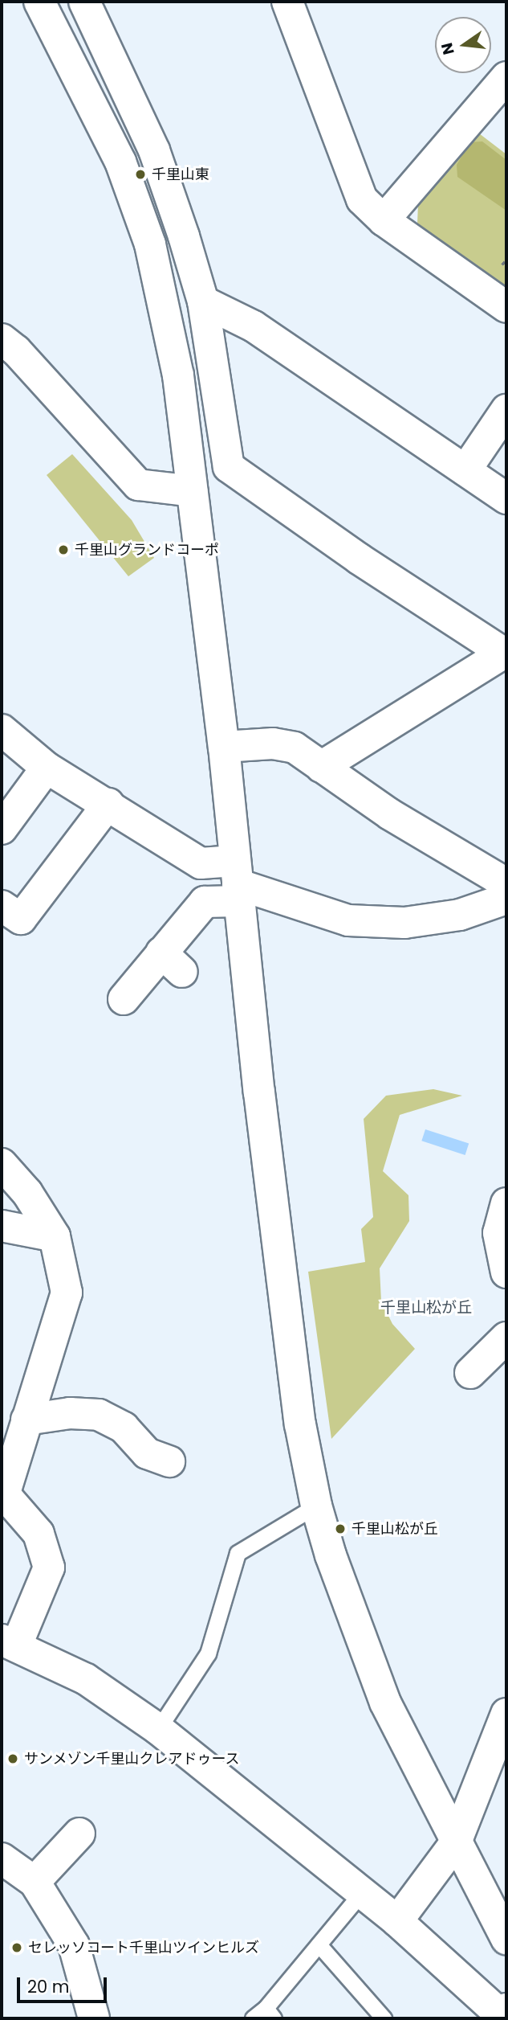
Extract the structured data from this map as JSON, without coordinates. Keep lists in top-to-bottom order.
{
  "districts": ["千里山松が丘"],
  "places": [
    "千里山東",
    "千里山グランドコーポ",
    "千里山松が丘",
    "サンメゾン千里山クレアドゥース",
    "セレッソコート千里山ツインヒルズ"
  ],
  "scale_bar": "20 m",
  "north": "left"
}
